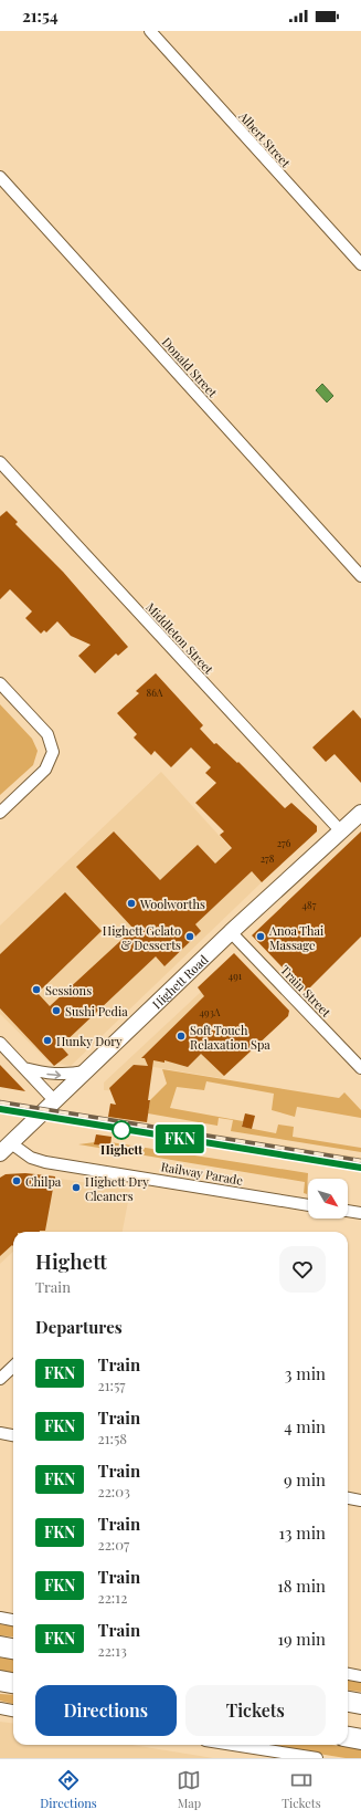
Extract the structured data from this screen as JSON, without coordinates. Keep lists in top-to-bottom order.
{
  "streets": {
    "street": [
      "Albert Street",
      "Donald Street",
      "Middleton Street",
      "Highett Road",
      "Train Street",
      "Railway Parade"
    ]
  },
  "crossings": [
    ["Middleton Street", "Highett Road"],
    ["Highett Road", "Train Street"],
    ["Highett Road", "Railway Parade"]
  ],
  "places": [
    "Woolworths",
    "Highett Gelato & Desserts",
    "Anoa Thai Massage",
    "Sessions",
    "Sushi Pedia",
    "Soft Touch Relaxation Spa",
    "Hunky Dory",
    "Highett",
    "Chilpa",
    "Highett Dry Cleaners"
  ],
  "house_numbers": [
    "86A",
    "276",
    "278",
    "487",
    "491",
    "493A"
  ],
  "north": "bottom right",
  "page": {
    "status": "21:54",
    "on_map": "FKN",
    "heading": [
      ["Highett", "Train"],
      "Departures"
    ],
    "list": [
      {
        "mark": "FKN",
        "name": "Train",
        "note": "21:57",
        "value": "3 min"
      },
      {
        "mark": "FKN",
        "name": "Train",
        "note": "21:58",
        "value": "4 min"
      },
      {
        "mark": "FKN",
        "name": "Train",
        "note": "22:03",
        "value": "9 min"
      },
      {
        "mark": "FKN",
        "name": "Train",
        "note": "22:07",
        "value": "13 min"
      },
      {
        "mark": "FKN",
        "name": "Train",
        "note": "22:12",
        "value": "18 min"
      },
      {
        "mark": "FKN",
        "name": "Train",
        "note": "22:13",
        "value": "19 min"
      }
    ],
    "buttons": ["Directions", "Tickets"],
    "tabs": ["Directions", "Map", "Tickets"]
  }
}
